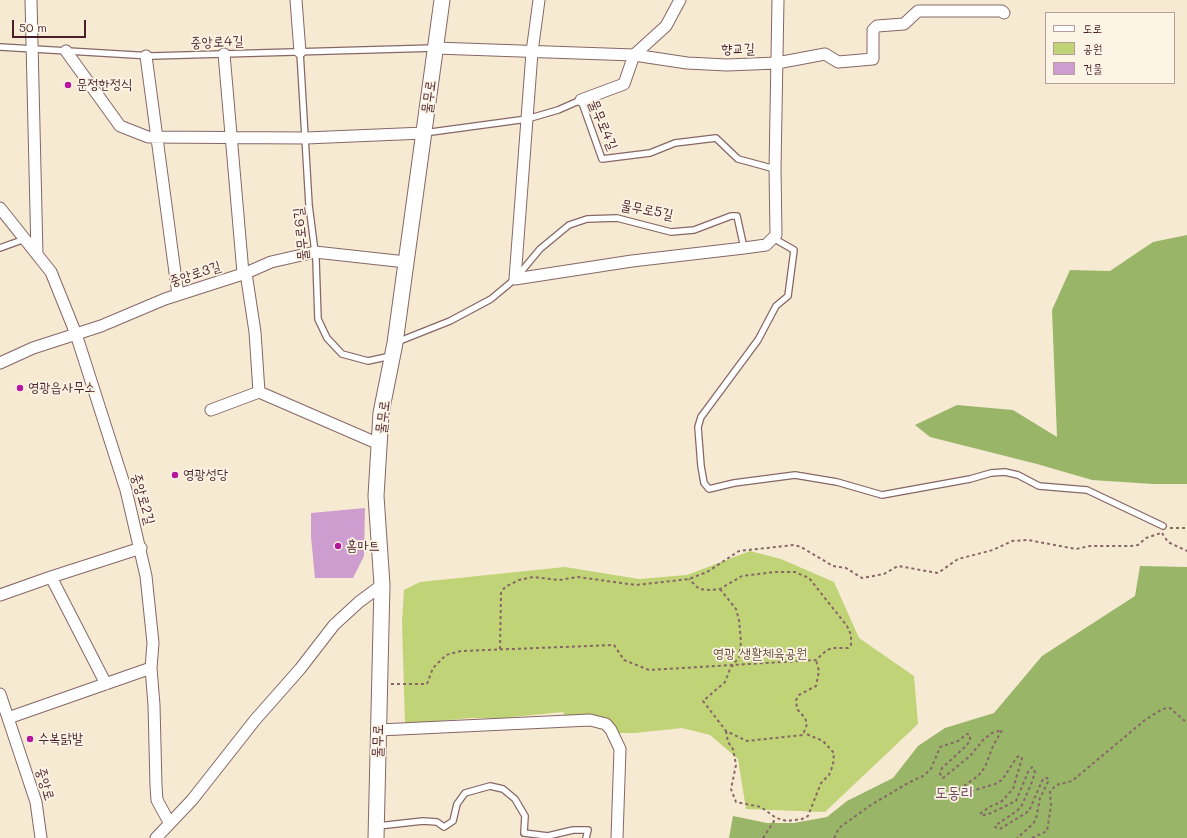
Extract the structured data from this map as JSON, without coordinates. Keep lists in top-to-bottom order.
{
  "streets": {
    "main road": ["물무로"],
    "street": [
      "향교길",
      "물무로5길",
      "중앙로3길",
      "중앙로2길",
      "중앙로"
    ],
    "lane": ["중앙로4길", "물무로4길", "물무로6길"]
  },
  "crossings": [
    ["중앙로4길", "향교길"],
    ["중앙로4길", "물무로"],
    ["중앙로4길", "물무로6길"],
    ["향교길", "물무로"],
    ["물무로", "물무로4길"],
    ["물무로", "물무로5길"],
    ["물무로", "물무로6길"],
    ["물무로", "중앙로3길"],
    ["물무로5길", "물무로6길"],
    ["물무로6길", "중앙로3길"],
    ["중앙로3길", "중앙로2길"]
  ],
  "districts": ["도동리"],
  "parks": ["영광 생활체육공원"],
  "places": [
    "문정한정식",
    "영광읍사무소",
    "영광성당",
    "홈마트",
    "수복닭발"
  ],
  "legend": ["도로", "공원", "건물"],
  "scale_bar": "50 m"
}
